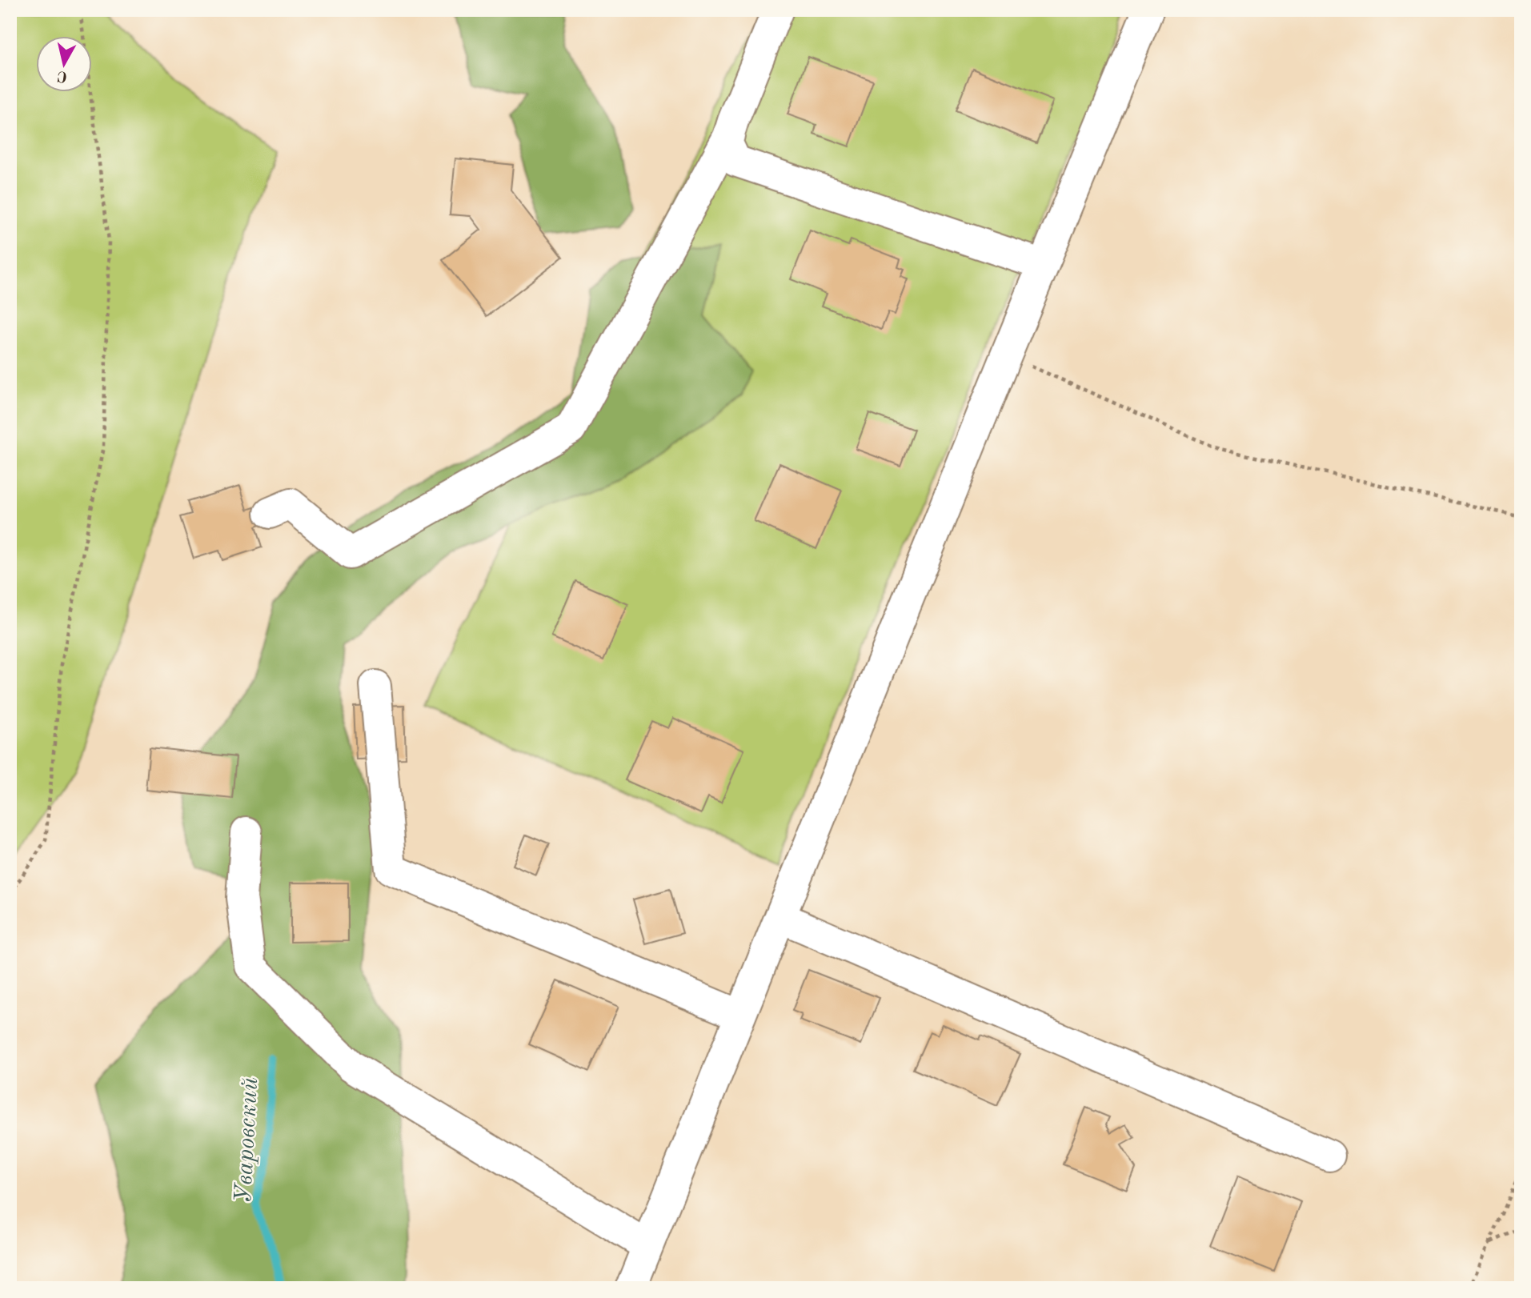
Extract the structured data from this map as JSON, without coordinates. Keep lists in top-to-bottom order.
{
  "water": ["Уваровский"],
  "north": "bottom"
}
